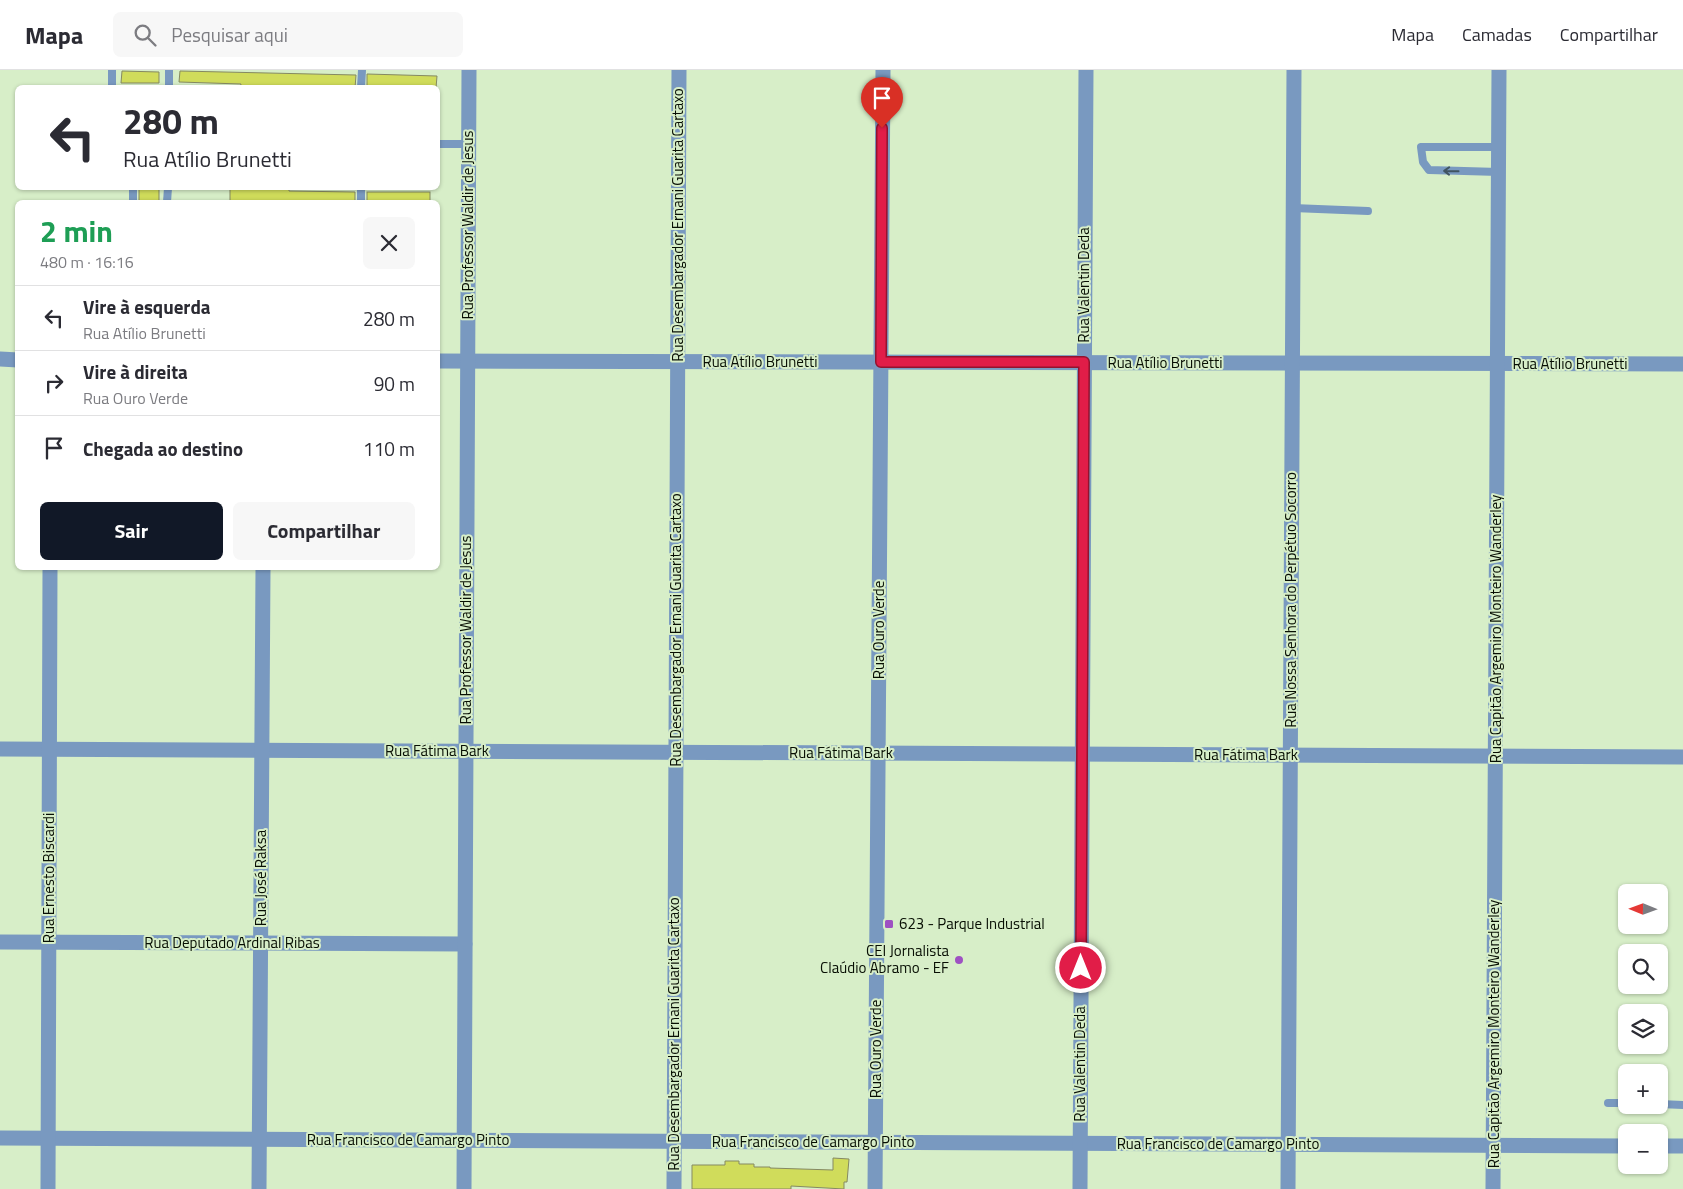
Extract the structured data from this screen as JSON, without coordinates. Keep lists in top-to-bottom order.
{
  "streets": {
    "street": [
      "Rua Professor Waldir de Jesus",
      "Rua Desembargador Ernani Guarita Cartaxo",
      "Rua Valentin Deda",
      "Rua Atílio Brunetti",
      "Rua Nossa Senhora do Perpétuo Socorro",
      "Rua Capitão Argemiro Monteiro Wanderley",
      "Rua Ouro Verde",
      "Rua Fátima Bark",
      "Rua Ernesto Biscardi",
      "Rua José Raksa",
      "Rua Deputado Ardinal Ribas",
      "Rua Francisco de Camargo Pinto"
    ]
  },
  "crossings": [
    ["Rua Professor Waldir de Jesus", "Rua Atílio Brunetti"],
    ["Rua Professor Waldir de Jesus", "Rua Fátima Bark"],
    ["Rua Professor Waldir de Jesus", "Rua Deputado Ardinal Ribas"],
    ["Rua Professor Waldir de Jesus", "Rua Francisco de Camargo Pinto"],
    ["Rua Desembargador Ernani Guarita Cartaxo", "Rua Atílio Brunetti"],
    ["Rua Desembargador Ernani Guarita Cartaxo", "Rua Fátima Bark"],
    ["Rua Desembargador Ernani Guarita Cartaxo", "Rua Francisco de Camargo Pinto"],
    ["Rua Valentin Deda", "Rua Atílio Brunetti"],
    ["Rua Valentin Deda", "Rua Fátima Bark"],
    ["Rua Valentin Deda", "Rua Francisco de Camargo Pinto"],
    ["Rua Atílio Brunetti", "Rua Nossa Senhora do Perpétuo Socorro"],
    ["Rua Atílio Brunetti", "Rua Capitão Argemiro Monteiro Wanderley"],
    ["Rua Atílio Brunetti", "Rua Ouro Verde"],
    ["Rua Nossa Senhora do Perpétuo Socorro", "Rua Fátima Bark"],
    ["Rua Nossa Senhora do Perpétuo Socorro", "Rua Francisco de Camargo Pinto"],
    ["Rua Capitão Argemiro Monteiro Wanderley", "Rua Fátima Bark"],
    ["Rua Capitão Argemiro Monteiro Wanderley", "Rua Francisco de Camargo Pinto"],
    ["Rua Ouro Verde", "Rua Fátima Bark"],
    ["Rua Ouro Verde", "Rua Francisco de Camargo Pinto"],
    ["Rua Fátima Bark", "Rua Ernesto Biscardi"],
    ["Rua Fátima Bark", "Rua José Raksa"],
    ["Rua Ernesto Biscardi", "Rua Deputado Ardinal Ribas"],
    ["Rua Ernesto Biscardi", "Rua Francisco de Camargo Pinto"],
    ["Rua José Raksa", "Rua Deputado Ardinal Ribas"],
    ["Rua José Raksa", "Rua Francisco de Camargo Pinto"]
  ],
  "places": {
    "transit": ["623 - Parque Industrial"],
    "other": ["CEI Jornalista Claúdio Abramo - EF"]
  },
  "north": "left",
  "page": {
    "header": "Mapa",
    "search": "Pesquisar aqui",
    "nav": ["Mapa", "Camadas", "Compartilhar"],
    "turn": ["280 m", "Rua Atílio Brunetti"],
    "heading": ["2 min", "480 m · 16:16"],
    "list": [
      {
        "name": "Vire à esquerda",
        "note": "Rua Atílio Brunetti",
        "value": "280 m"
      },
      {
        "name": "Vire à direita",
        "note": "Rua Ouro Verde",
        "value": "90 m"
      },
      {
        "name": "Chegada ao destino",
        "value": "110 m"
      }
    ],
    "buttons": ["Sair", "Compartilhar"],
    "map_buttons": ["+", "−"]
  }
}
